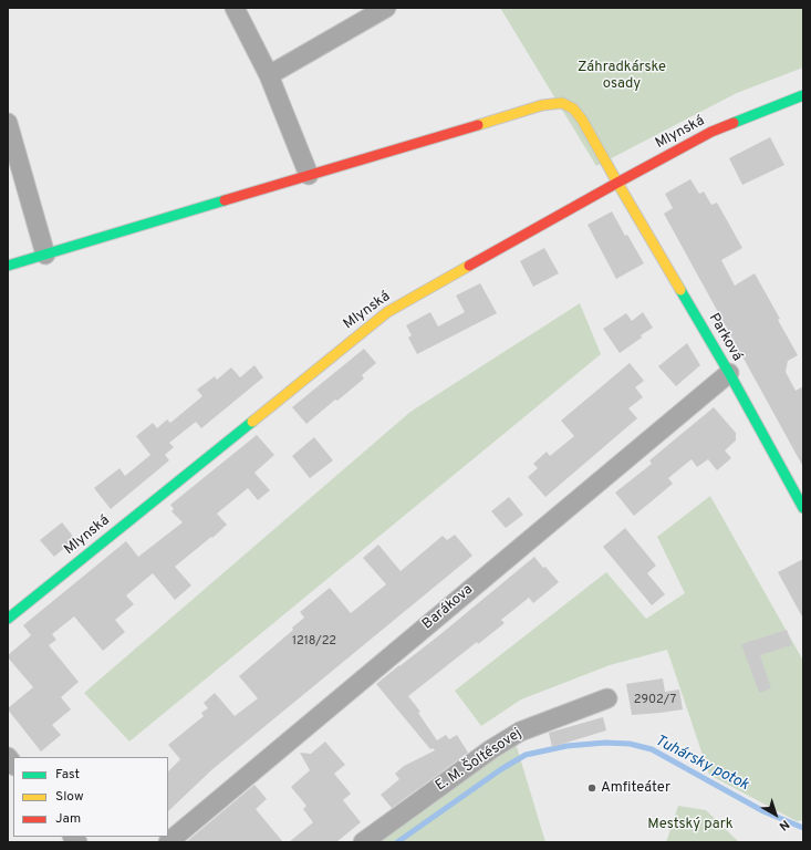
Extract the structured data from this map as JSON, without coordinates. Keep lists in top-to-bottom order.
{
  "streets": {
    "street": [
      "Mlynská",
      "Parková",
      "Barákova",
      "E. M. Šoltésovej"
    ]
  },
  "crossings": [
    ["Mlynská", "Parková"],
    ["Parková", "Barákova"]
  ],
  "water": ["Tuhársky potok"],
  "parks": ["Záhradkárske osady", "Mestský park"],
  "places": ["Amfiteáter"],
  "house_numbers": ["1218/22", "2902/7"],
  "legend": ["Fast", "Slow", "Jam"],
  "north": "bottom right"
}
